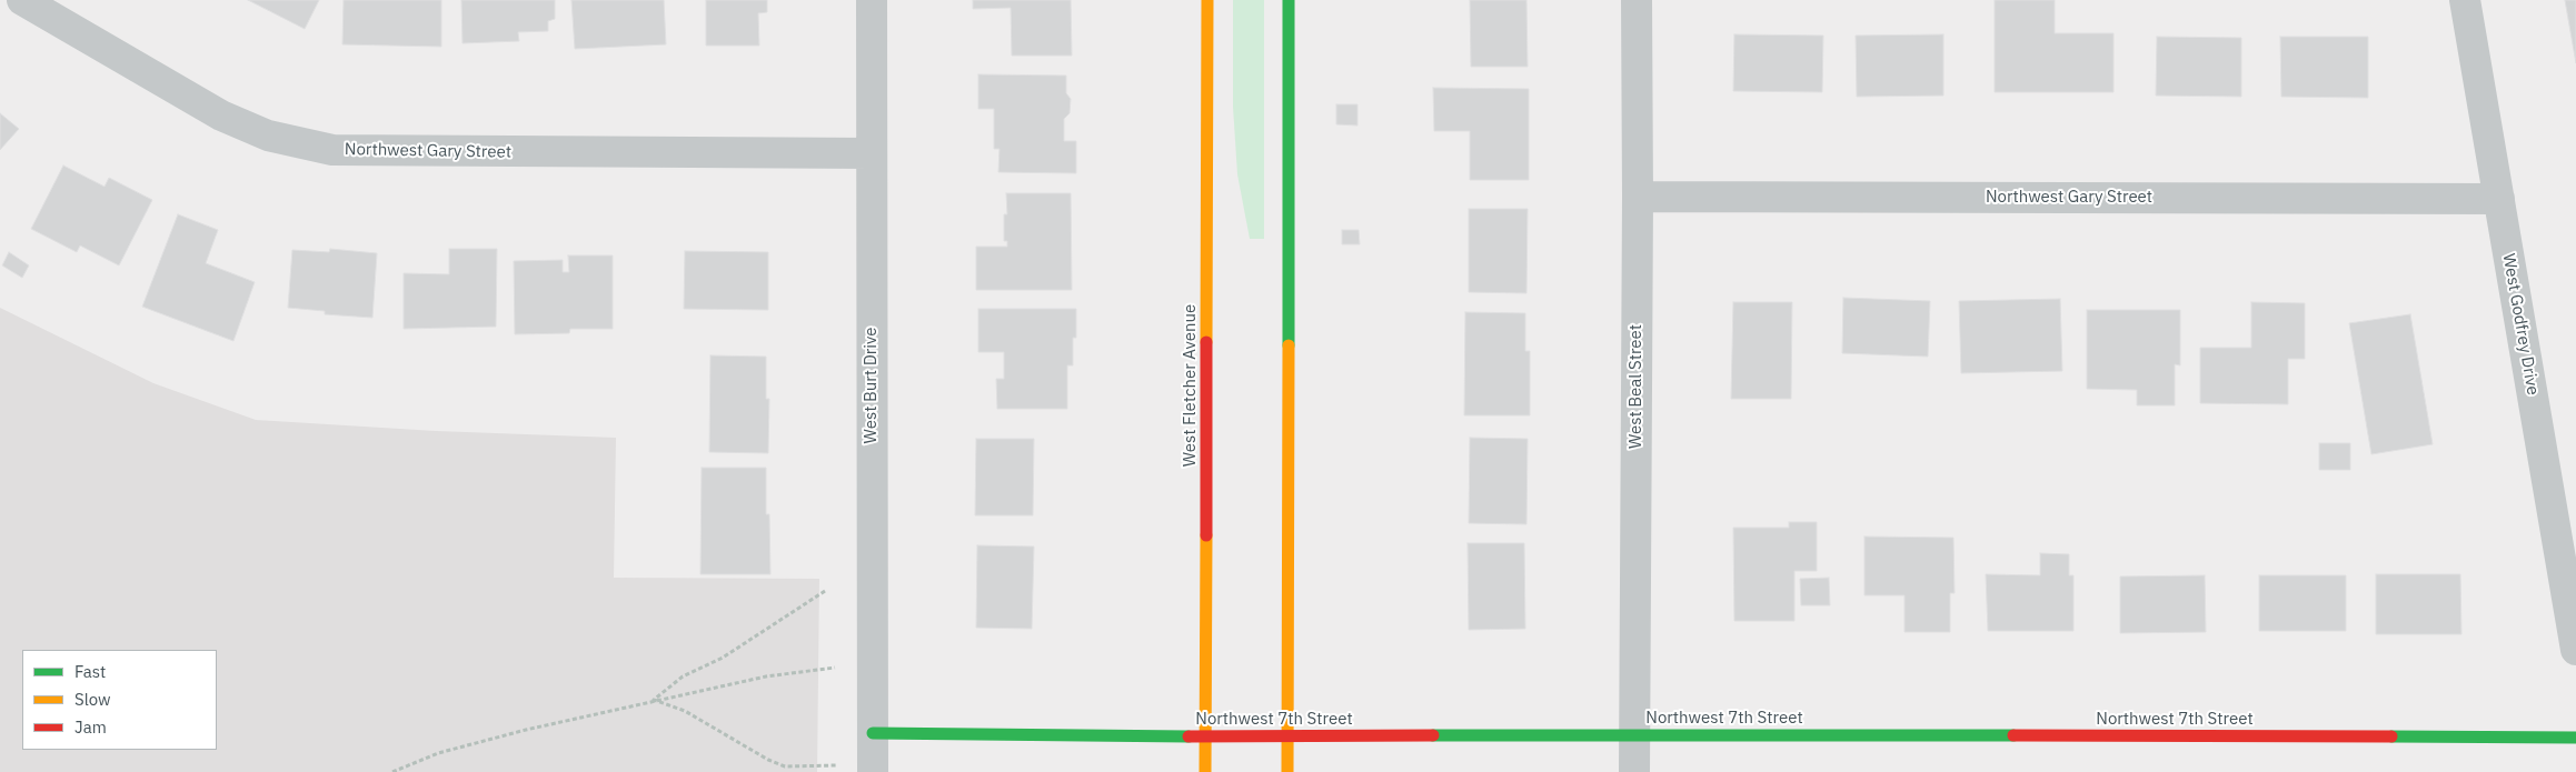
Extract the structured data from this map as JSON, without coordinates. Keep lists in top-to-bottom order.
{
  "streets": {
    "street": [
      "Northwest Gary Street",
      "West Godfrey Drive",
      "West Burt Drive",
      "West Fletcher Avenue",
      "West Beal Street",
      "Northwest 7th Street"
    ]
  },
  "crossings": [
    ["Northwest Gary Street", "West Godfrey Drive"],
    ["Northwest Gary Street", "West Burt Drive"],
    ["Northwest Gary Street", "West Beal Street"],
    ["West Burt Drive", "Northwest 7th Street"],
    ["West Fletcher Avenue", "Northwest 7th Street"],
    ["West Beal Street", "Northwest 7th Street"]
  ],
  "legend": ["Fast", "Slow", "Jam"]
}
